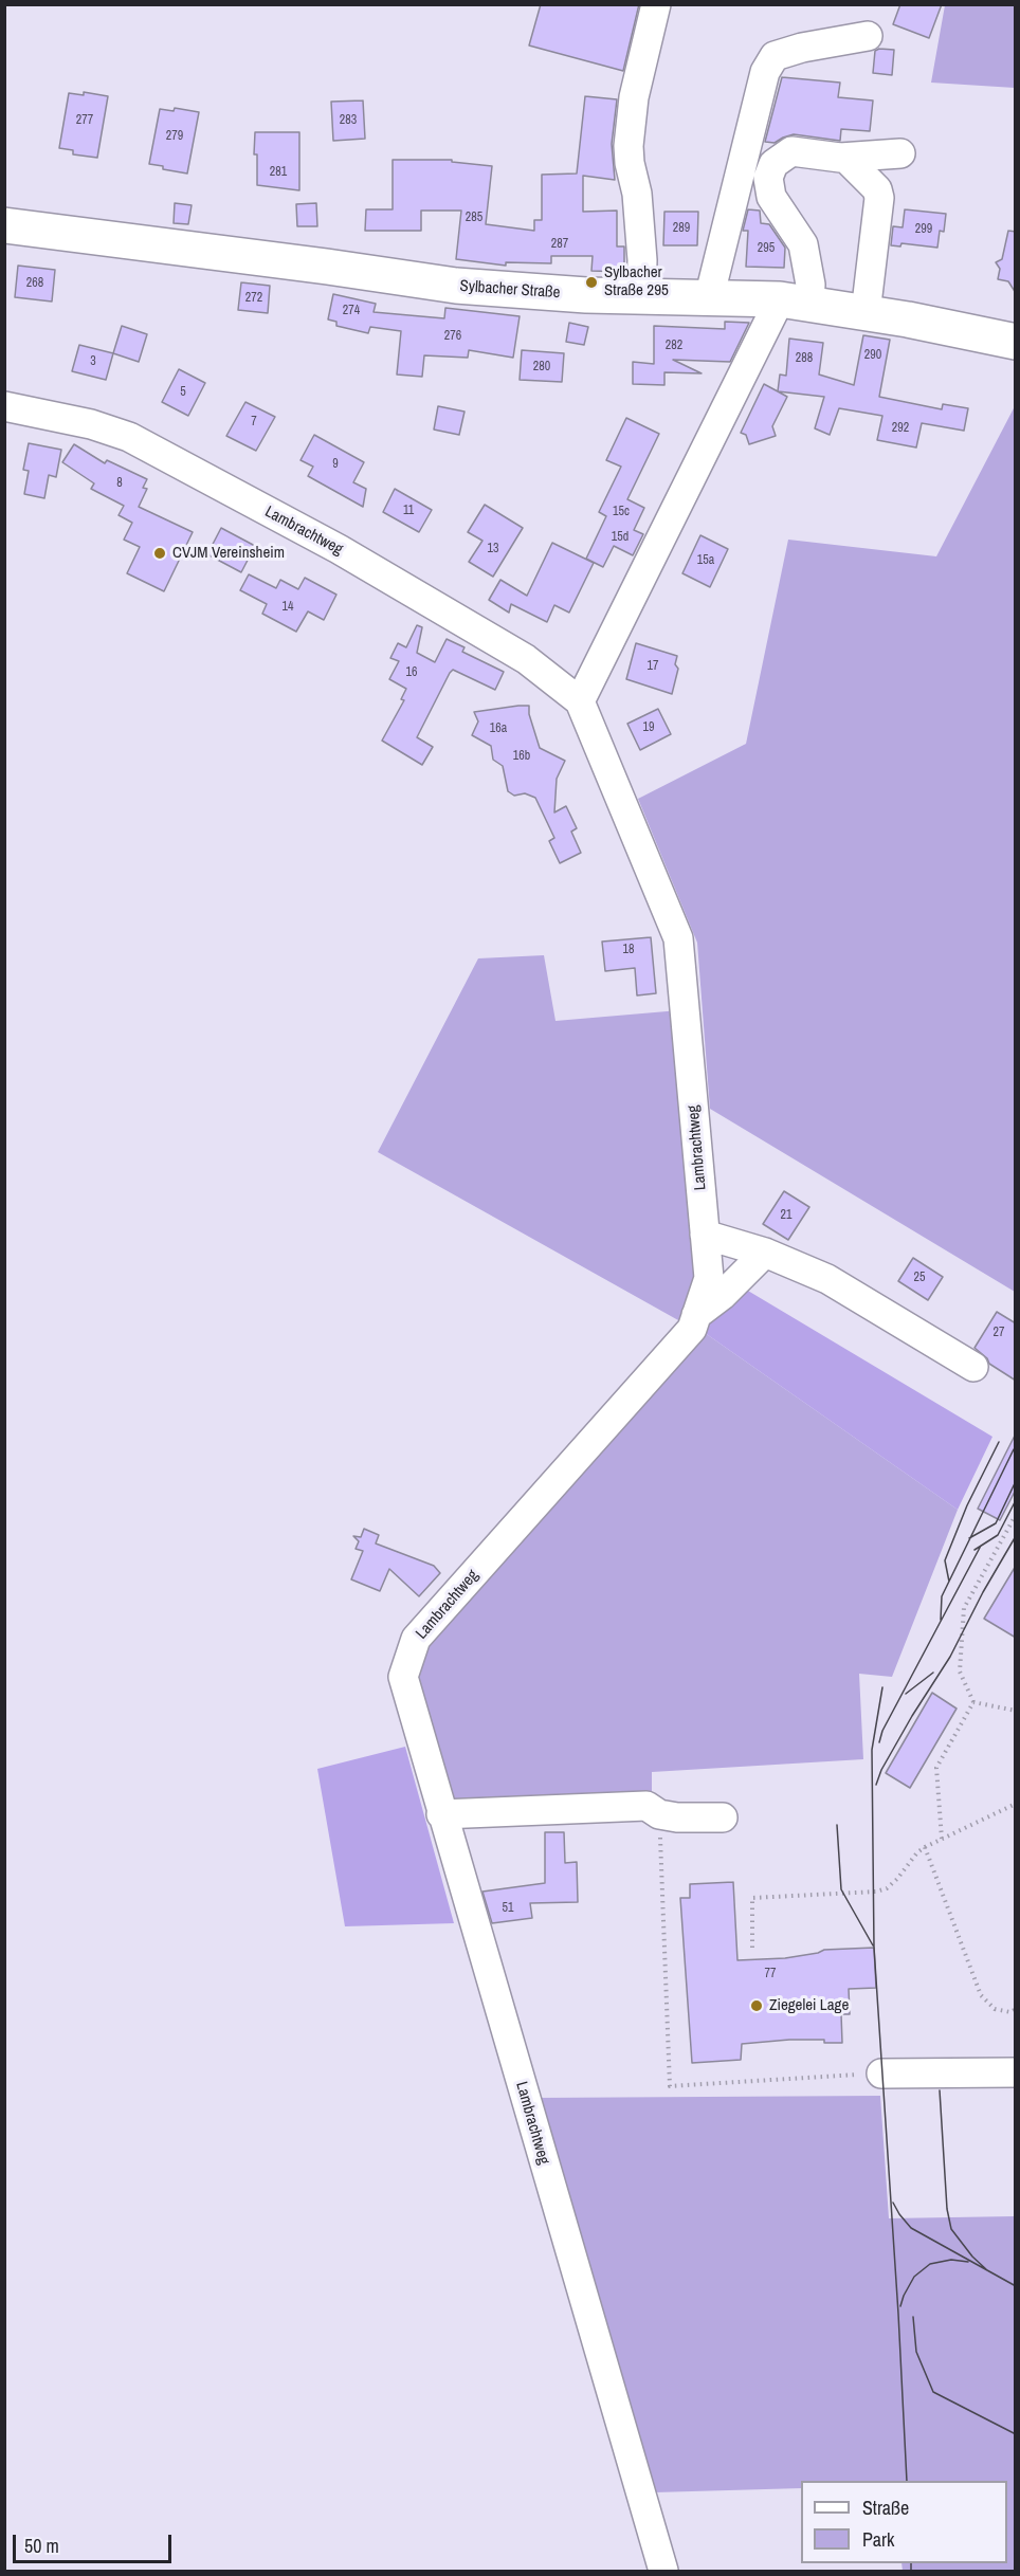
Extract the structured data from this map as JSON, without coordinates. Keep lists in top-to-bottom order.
{
  "streets": {
    "main road": ["Sylbacher Straße"],
    "street": ["Lambrachtweg"]
  },
  "places": ["Sylbacher Straße 295", "CVJM Vereinsheim", "Ziegelei Lage"],
  "house_numbers": [
    "277",
    "283",
    "279",
    "281",
    "285",
    "289",
    "299",
    "287",
    "295",
    "268",
    "272",
    "274",
    "276",
    "282",
    "290",
    "288",
    "3",
    "280",
    "5",
    "7",
    "292",
    "9",
    "8",
    "11",
    "15c",
    "15d",
    "13",
    "15a",
    "14",
    "17",
    "16",
    "19",
    "16a",
    "16b",
    "18",
    "21",
    "25",
    "27",
    "51",
    "77"
  ],
  "legend": ["Straße", "Park"],
  "scale_bar": "50 m"
}
